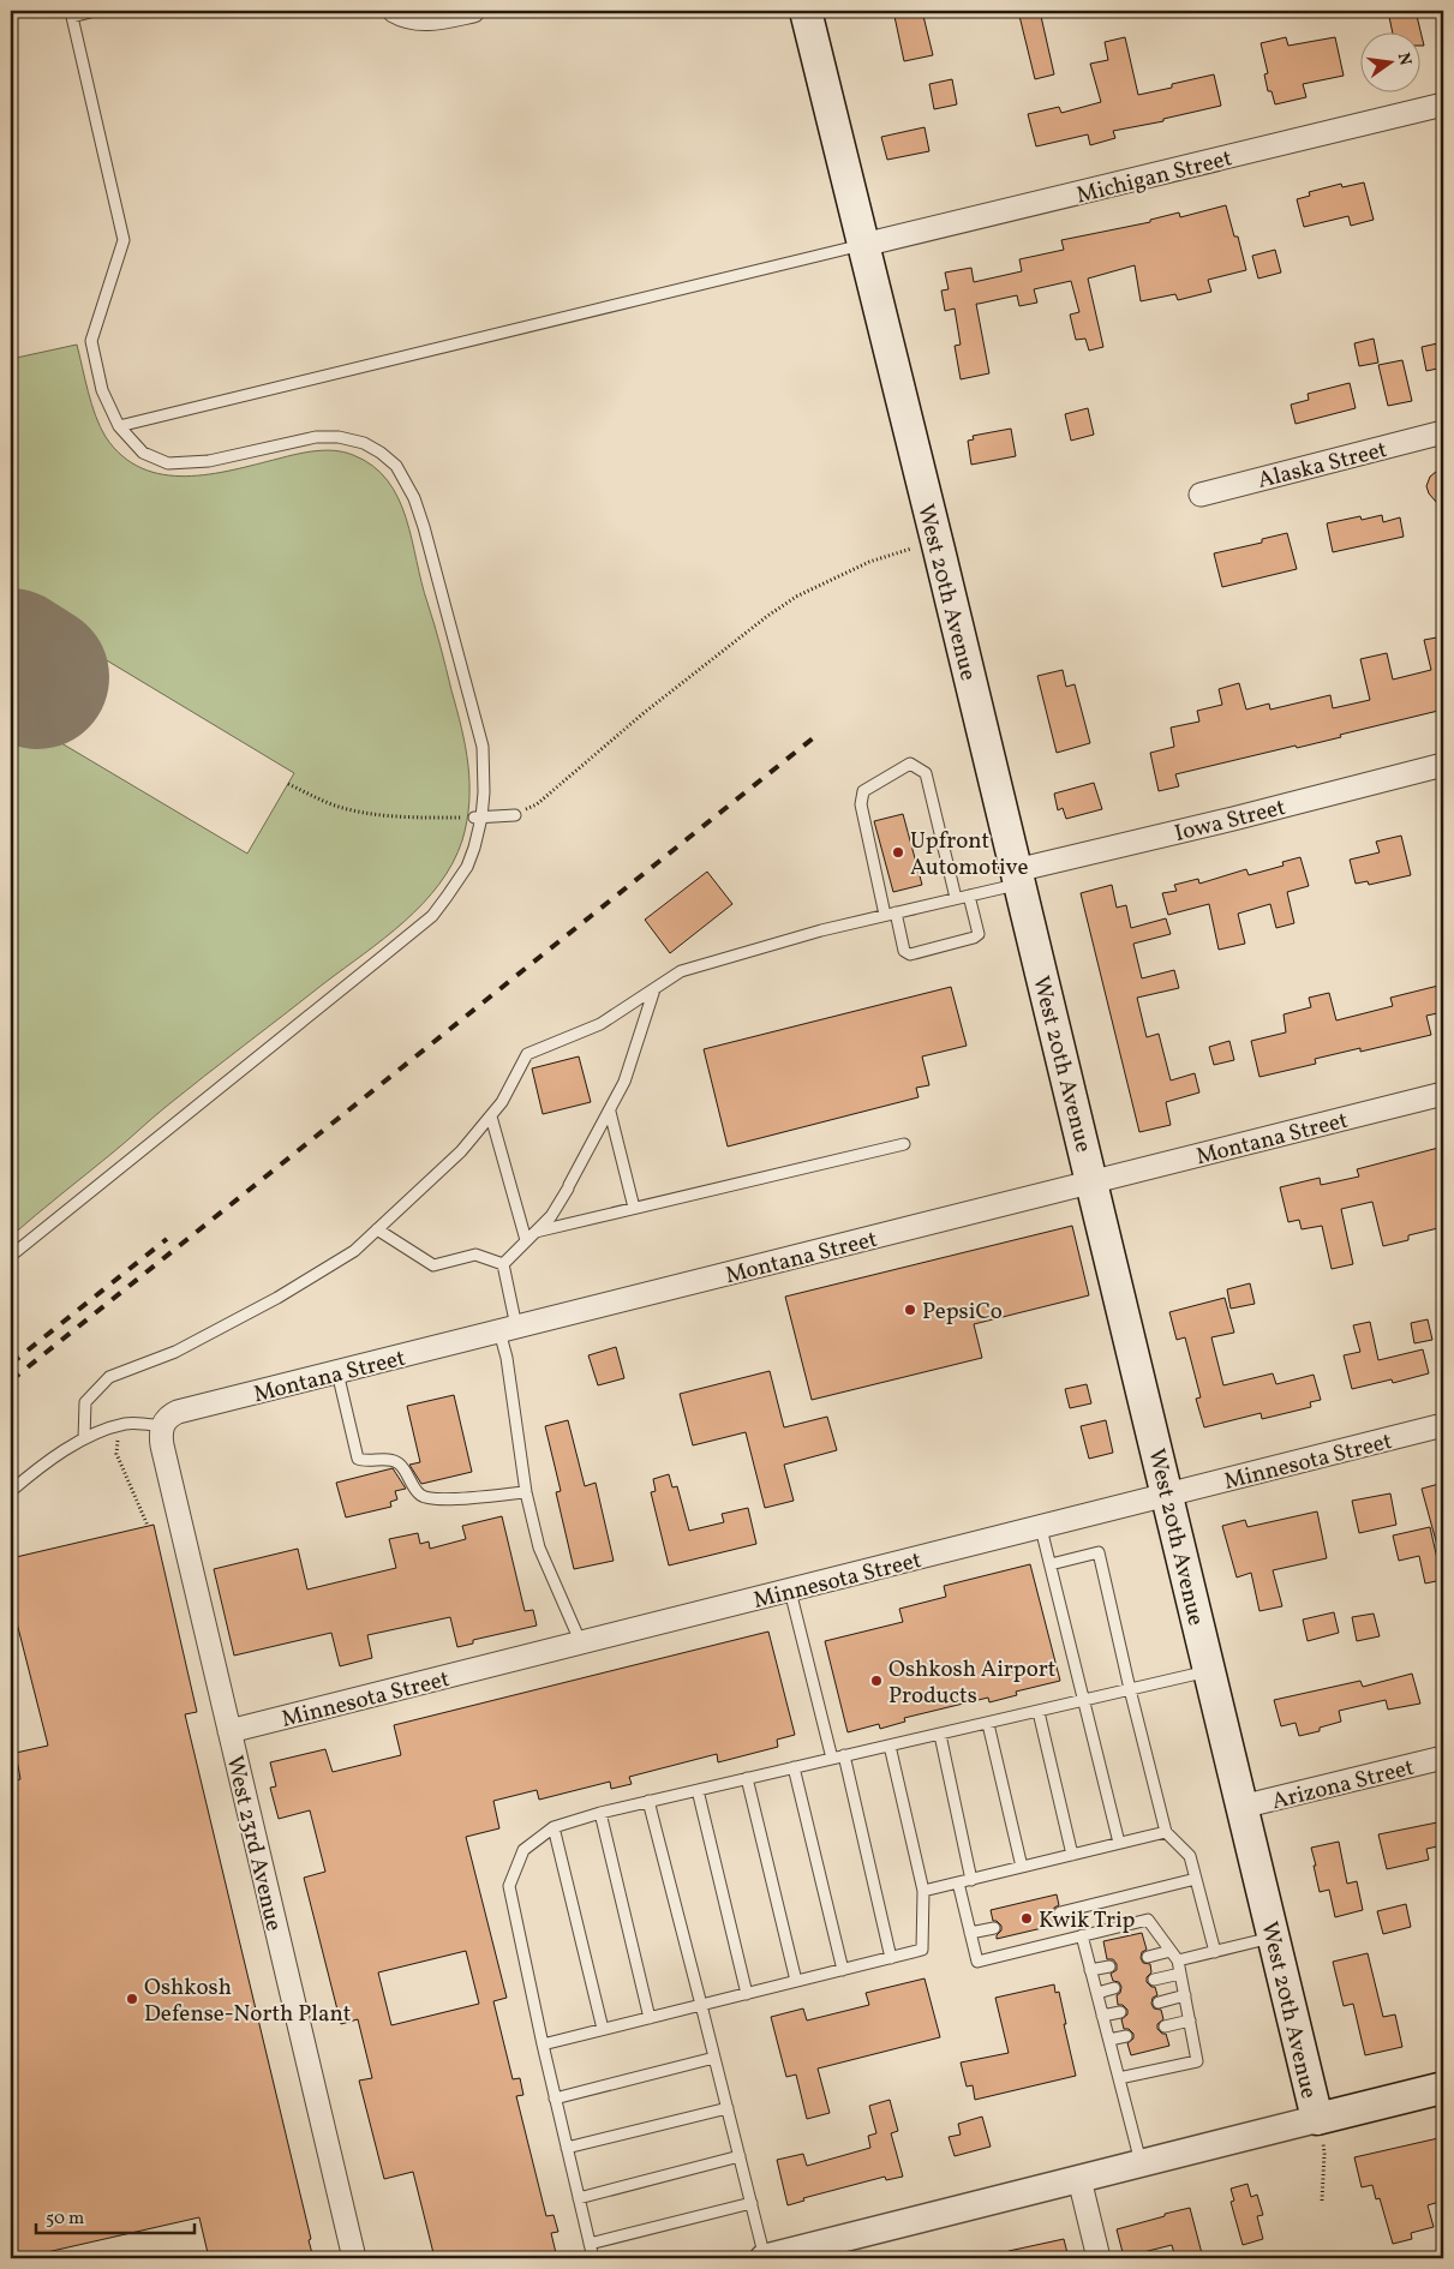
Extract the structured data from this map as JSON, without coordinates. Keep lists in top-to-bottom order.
{
  "streets": {
    "main road": ["West 20th Avenue"],
    "street": [
      "Michigan Street",
      "Alaska Street",
      "Iowa Street",
      "Montana Street",
      "Minnesota Street",
      "Arizona Street",
      "West 23rd Avenue"
    ]
  },
  "crossings": [
    ["Michigan Street", "West 20th Avenue"],
    ["West 20th Avenue", "Iowa Street"],
    ["West 20th Avenue", "Montana Street"],
    ["West 20th Avenue", "Minnesota Street"],
    ["West 20th Avenue", "Arizona Street"],
    ["Montana Street", "West 23rd Avenue"],
    ["Minnesota Street", "West 23rd Avenue"]
  ],
  "places": [
    "Upfront Automotive",
    "PepsiCo",
    "Oshkosh Airport Products",
    "Kwik Trip",
    "Oshkosh Defense-North Plant"
  ],
  "scale_bar": "50 m",
  "north": "right"
}
